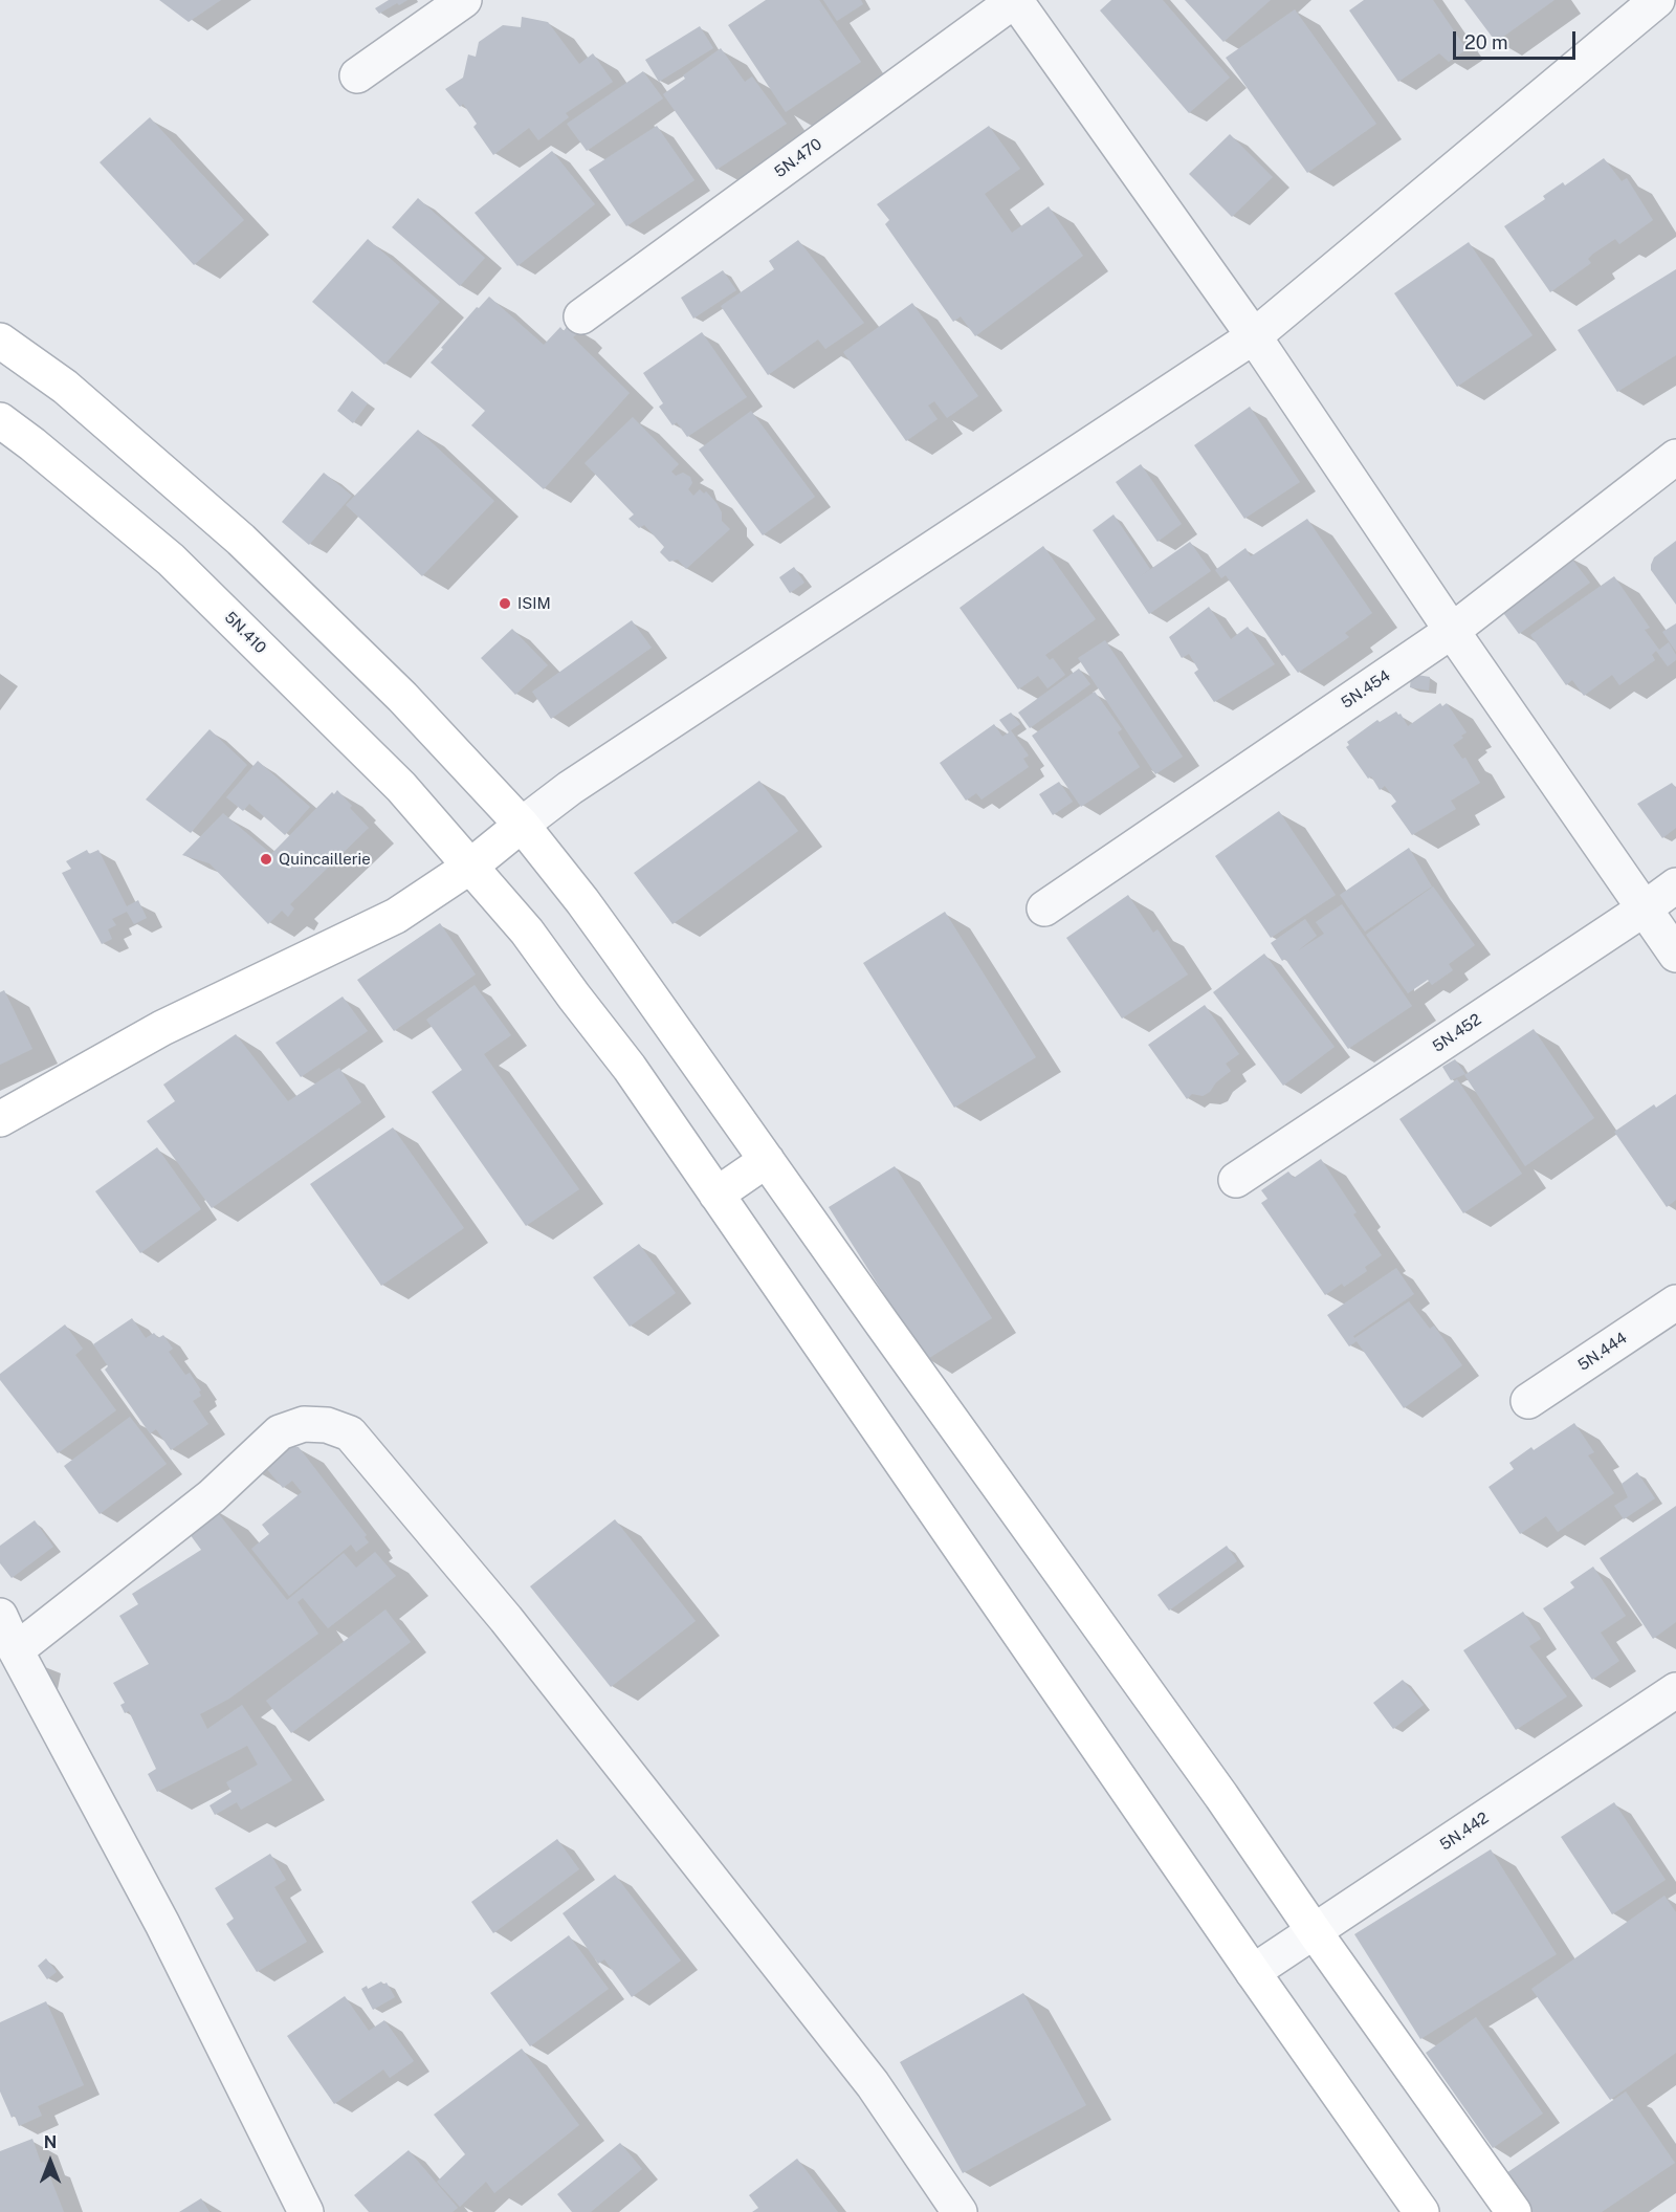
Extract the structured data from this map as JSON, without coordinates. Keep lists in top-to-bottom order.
{
  "streets": {
    "main road": ["5N.410"],
    "street": [
      "5N.470",
      "5N.454",
      "5N.452",
      "5N.444",
      "5N.442"
    ]
  },
  "crossings": [
    ["5N.410", "5N.442"]
  ],
  "places": ["ISIM", "Quincaillerie"],
  "scale_bar": "20 m",
  "north": "top"
}
